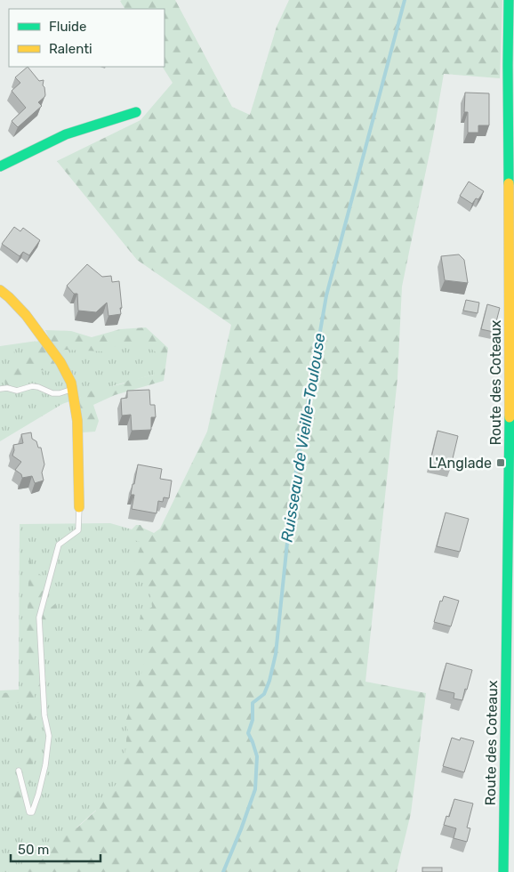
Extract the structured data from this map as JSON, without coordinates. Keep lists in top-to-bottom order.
{
  "streets": {
    "street": ["Route des Coteaux"]
  },
  "water": ["Ruisseau de Vieille-Toulouse"],
  "places": {
    "transit": ["L'Anglade"]
  },
  "legend": ["Fluide", "Ralenti"],
  "scale_bar": "50 m"
}
